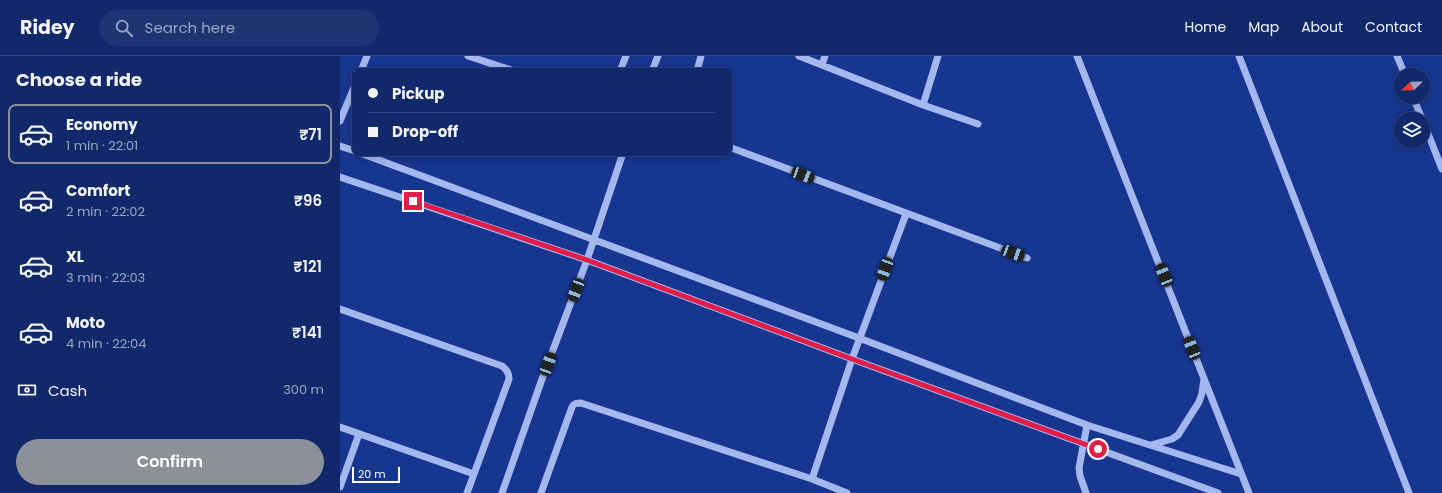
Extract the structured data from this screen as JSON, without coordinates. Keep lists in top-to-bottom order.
{
  "scale_bar": "20 m",
  "north": "left",
  "page": {
    "header": "Ridey",
    "search": "Search here",
    "nav": [
      "Home",
      "Map",
      "About",
      "Contact"
    ],
    "heading": "Choose a ride",
    "banner": ["Pickup", "Drop-off"],
    "list": [
      {
        "name": "Economy",
        "note": "1 min · 22:01",
        "value": "₹71"
      },
      {
        "name": "Comfort",
        "note": "2 min · 22:02",
        "value": "₹96"
      },
      {
        "name": "XL",
        "note": "3 min · 22:03",
        "value": "₹121"
      },
      {
        "name": "Moto",
        "note": "4 min · 22:04",
        "value": "₹141"
      }
    ],
    "pay": ["Cash", "300 m"],
    "buttons": "Confirm",
    "scale": "20 m"
  }
}
